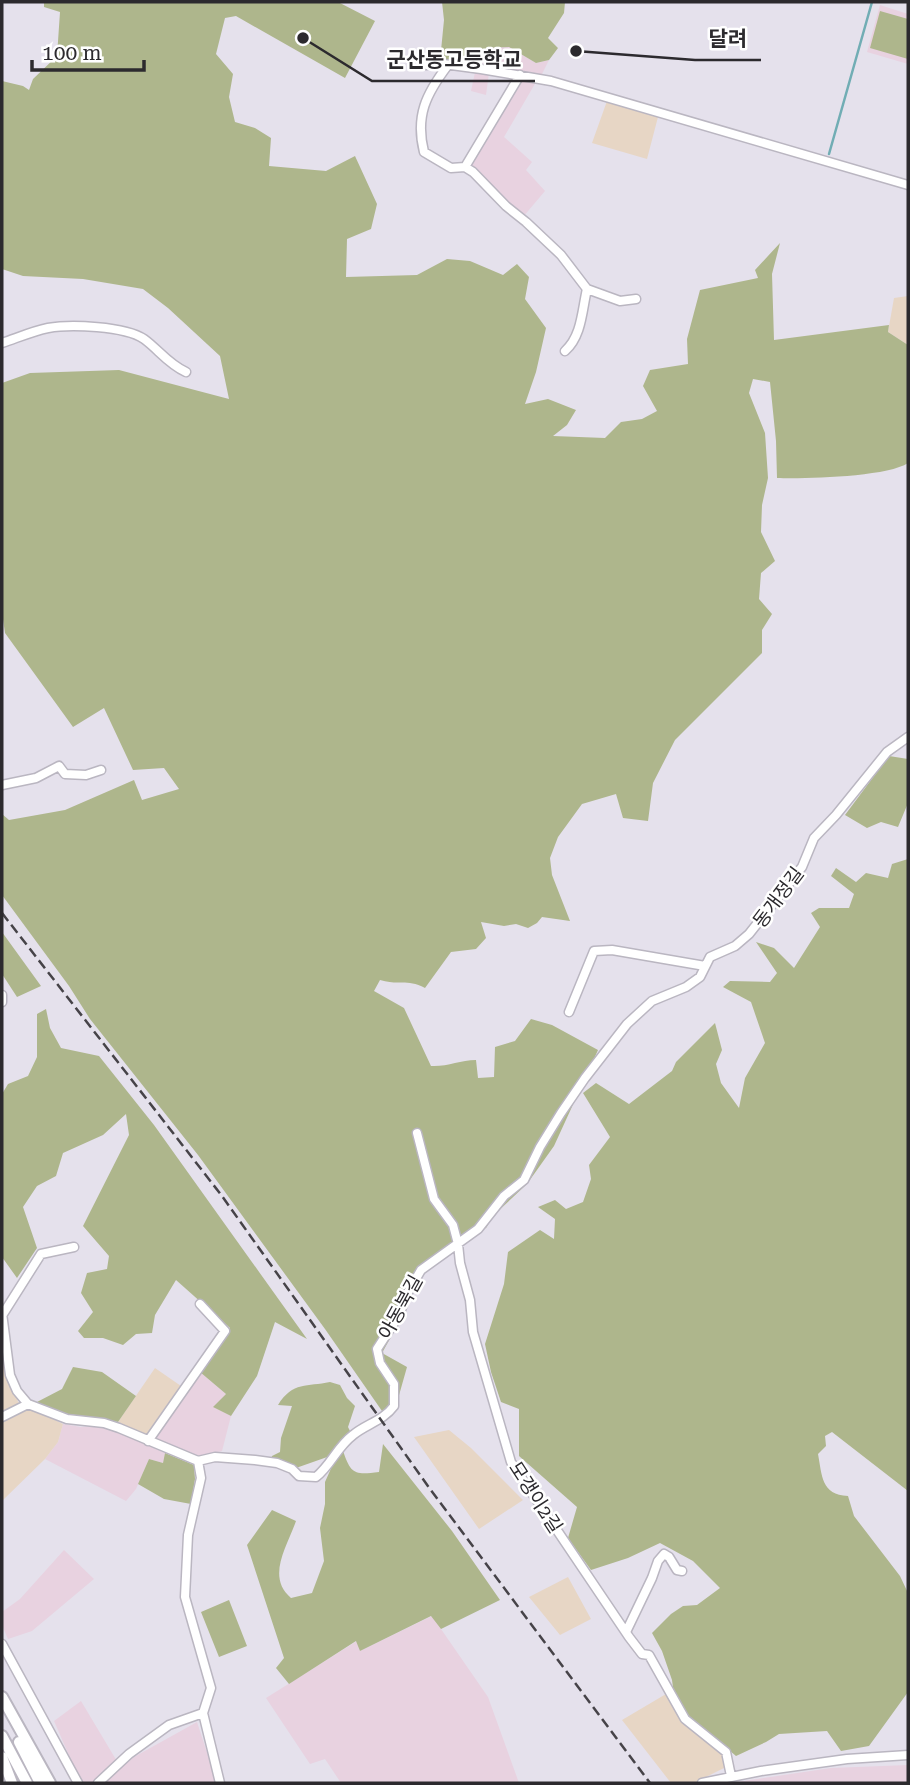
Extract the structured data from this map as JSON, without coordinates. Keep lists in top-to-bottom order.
{
  "streets": {
    "street": ["동개정길", "아동북길", "모갱이2길"]
  },
  "crossings": [
    ["동개정길", "아동북길"],
    ["동개정길", "모갱이2길"],
    ["아동북길", "모갱이2길"]
  ],
  "places": ["군산동고등학교", "달려"],
  "scale_bar": "100 m"
}
